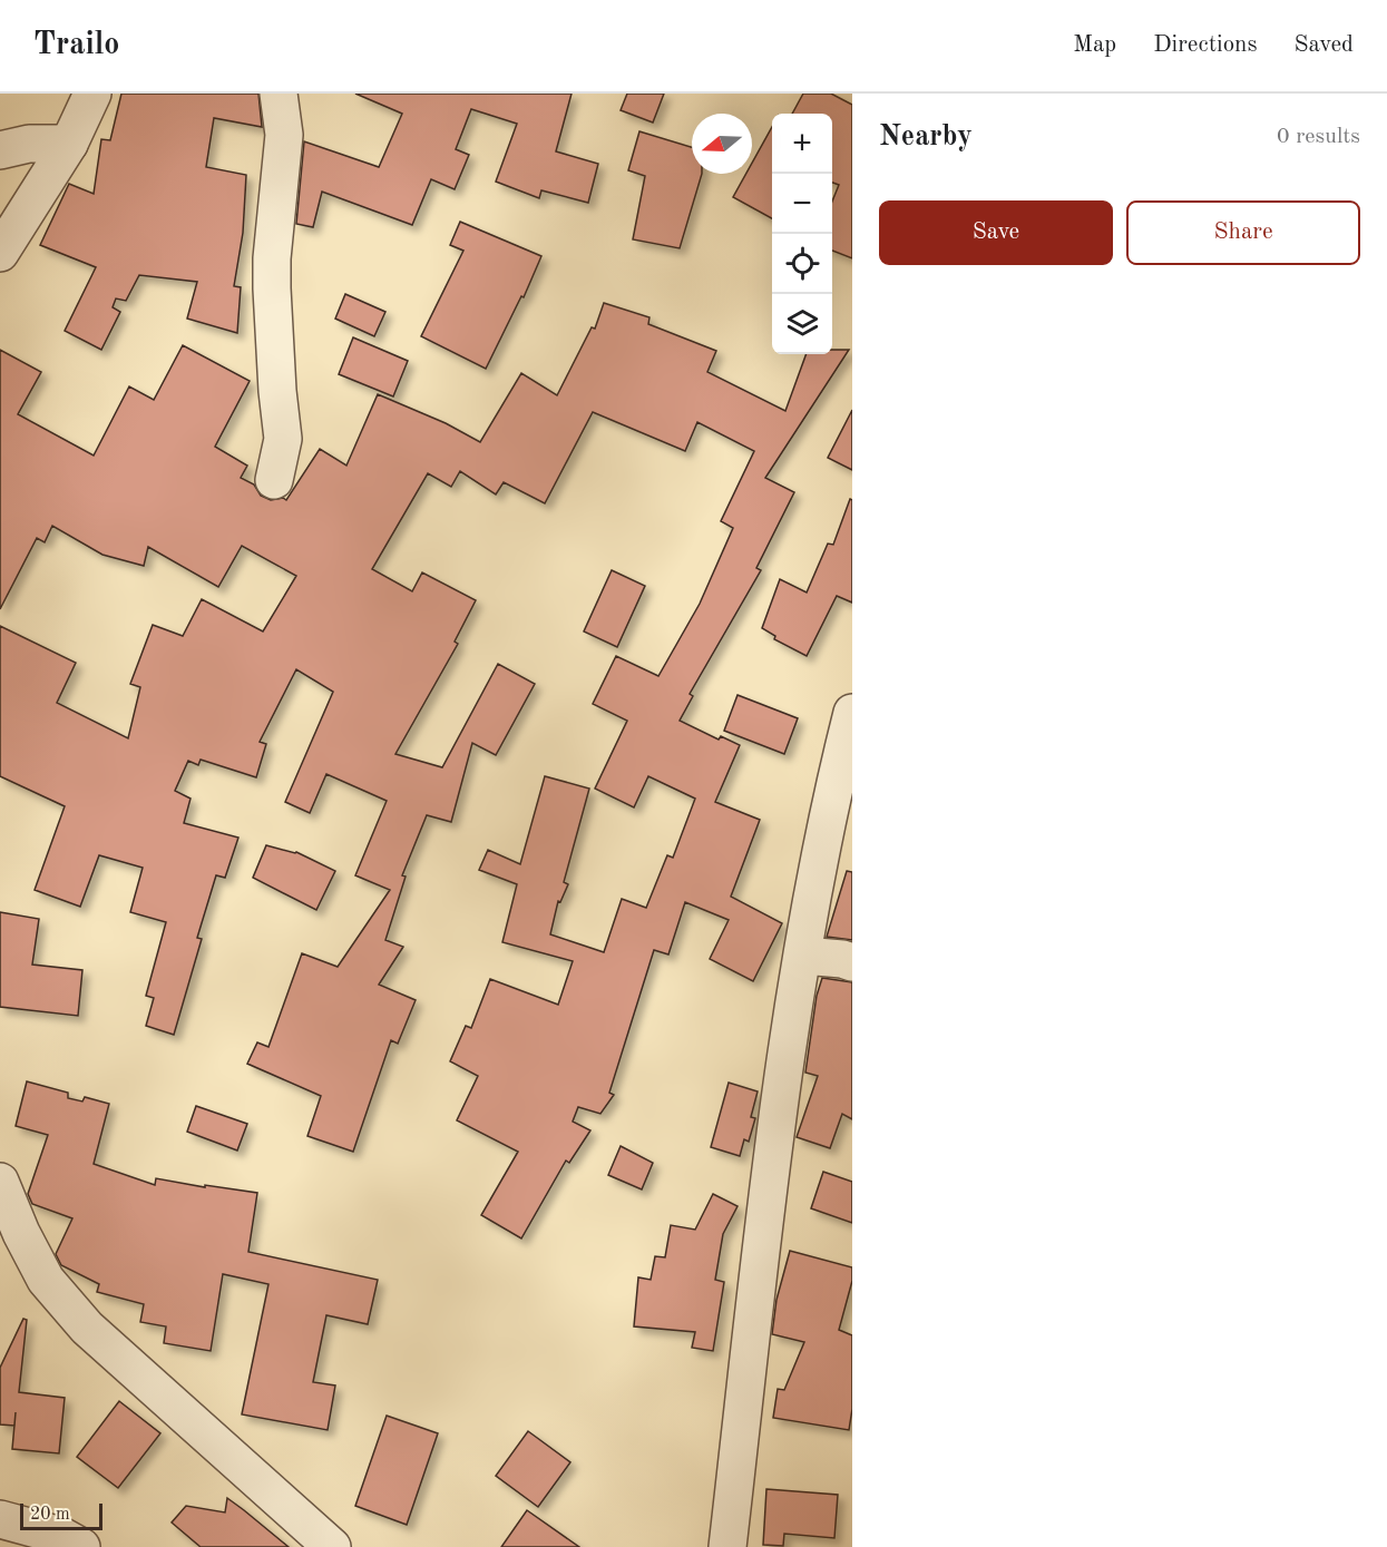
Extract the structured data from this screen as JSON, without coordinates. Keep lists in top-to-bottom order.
{
  "scale_bar": "20 m",
  "north": "left",
  "page": {
    "header": "Trailo",
    "nav": ["Map", "Directions", "Saved"],
    "heading": ["Nearby", "0 results"],
    "map_buttons": ["+", "−"],
    "buttons": ["Save", "Share"],
    "scale": "20 m"
  }
}
